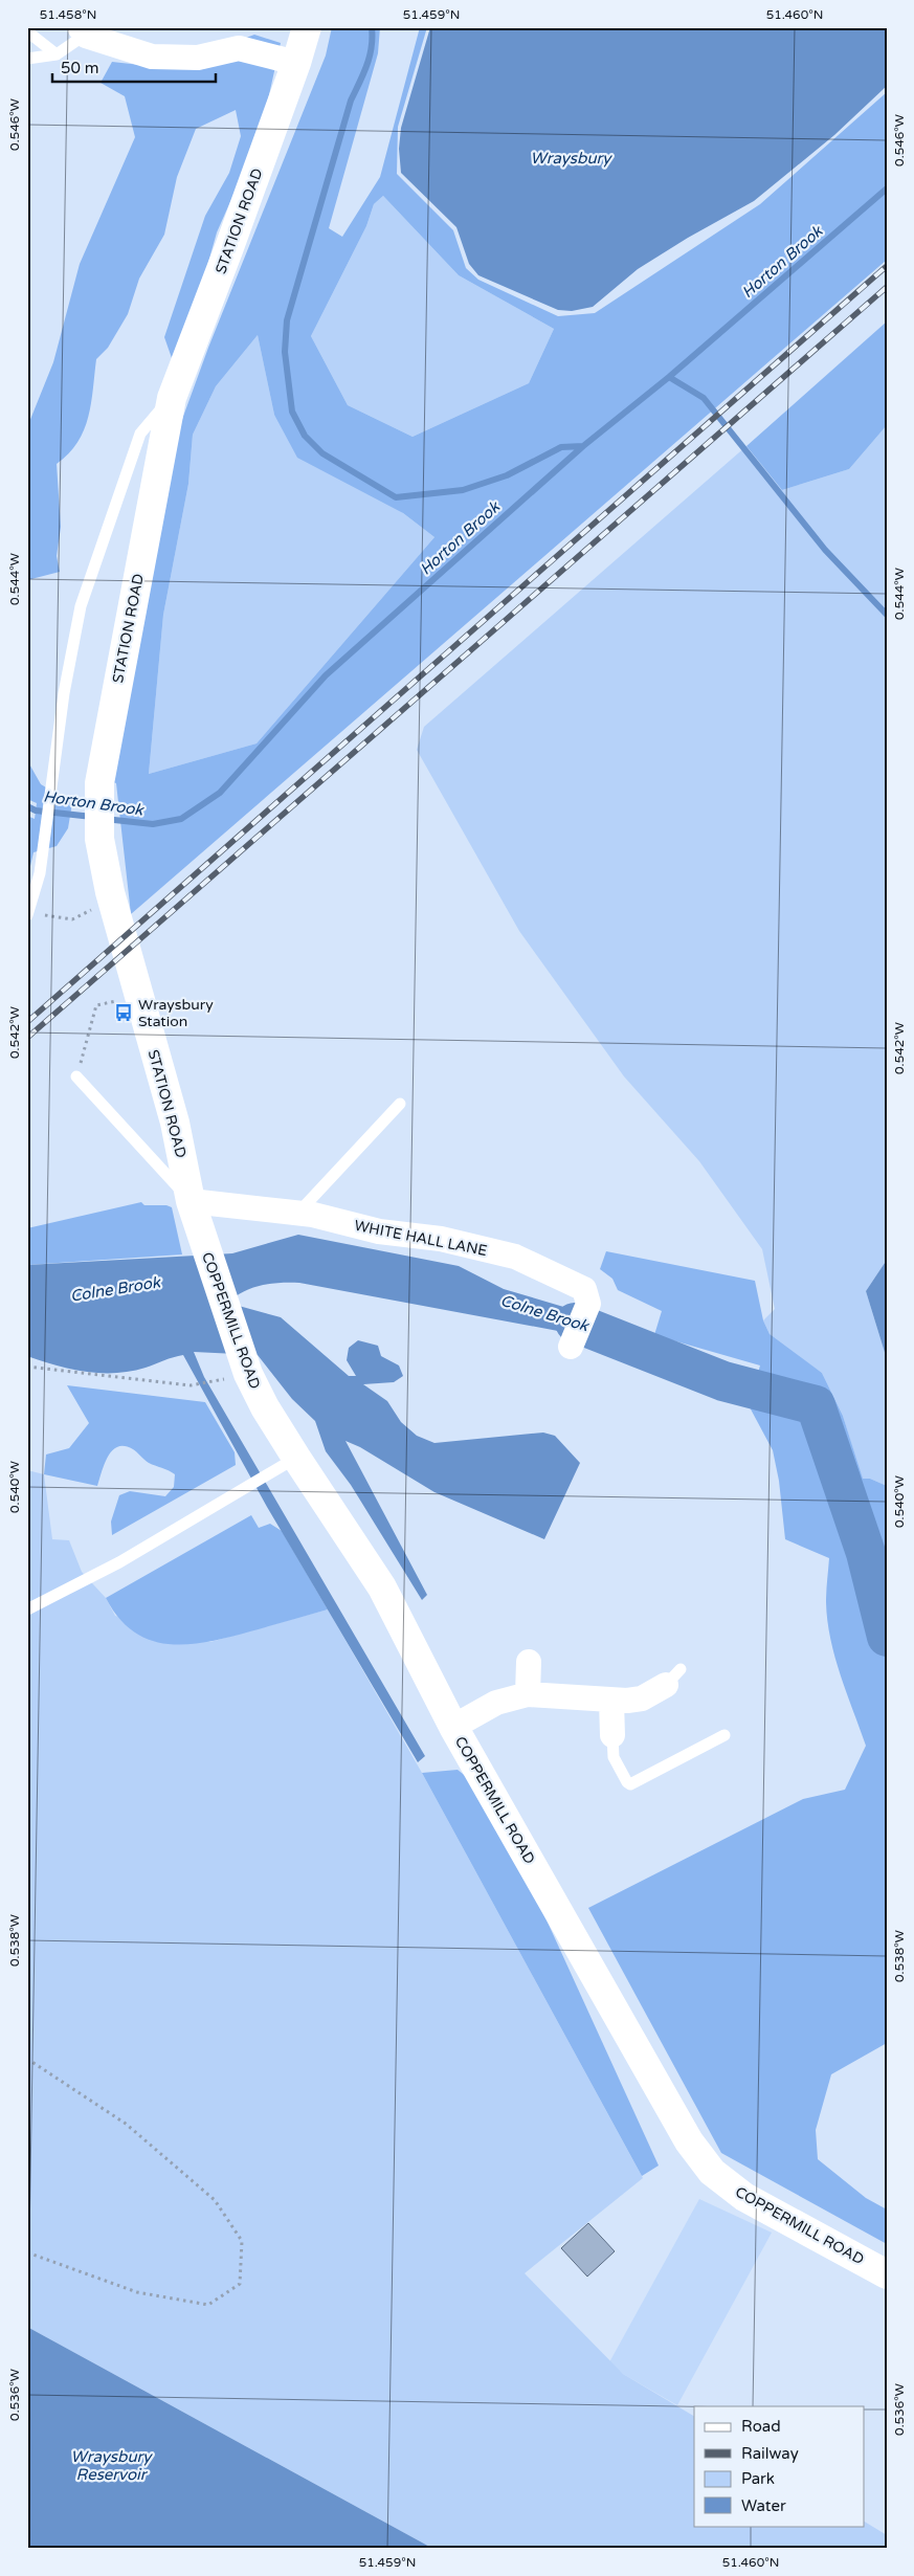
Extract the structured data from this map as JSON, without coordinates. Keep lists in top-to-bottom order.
{
  "streets": {
    "street": ["STATION ROAD", "WHITE HALL LANE", "COPPERMILL ROAD"]
  },
  "crossings": [
    ["STATION ROAD", "WHITE HALL LANE"],
    ["STATION ROAD", "COPPERMILL ROAD"]
  ],
  "water": [
    "Wraysbury",
    "Horton Brook",
    "Colne Brook",
    "Wraysbury Reservoir"
  ],
  "places": {
    "bus stop": ["Wraysbury Station"]
  },
  "legend": [
    "Road",
    "Railway",
    "Park",
    "Water"
  ],
  "scale_bar": "50 m",
  "coordinates": [
    "51.458°N",
    "51.459°N",
    "51.460°N",
    "0.546°W",
    "0.544°W",
    "0.542°W",
    "0.540°W",
    "0.538°W",
    "0.536°W"
  ]
}
